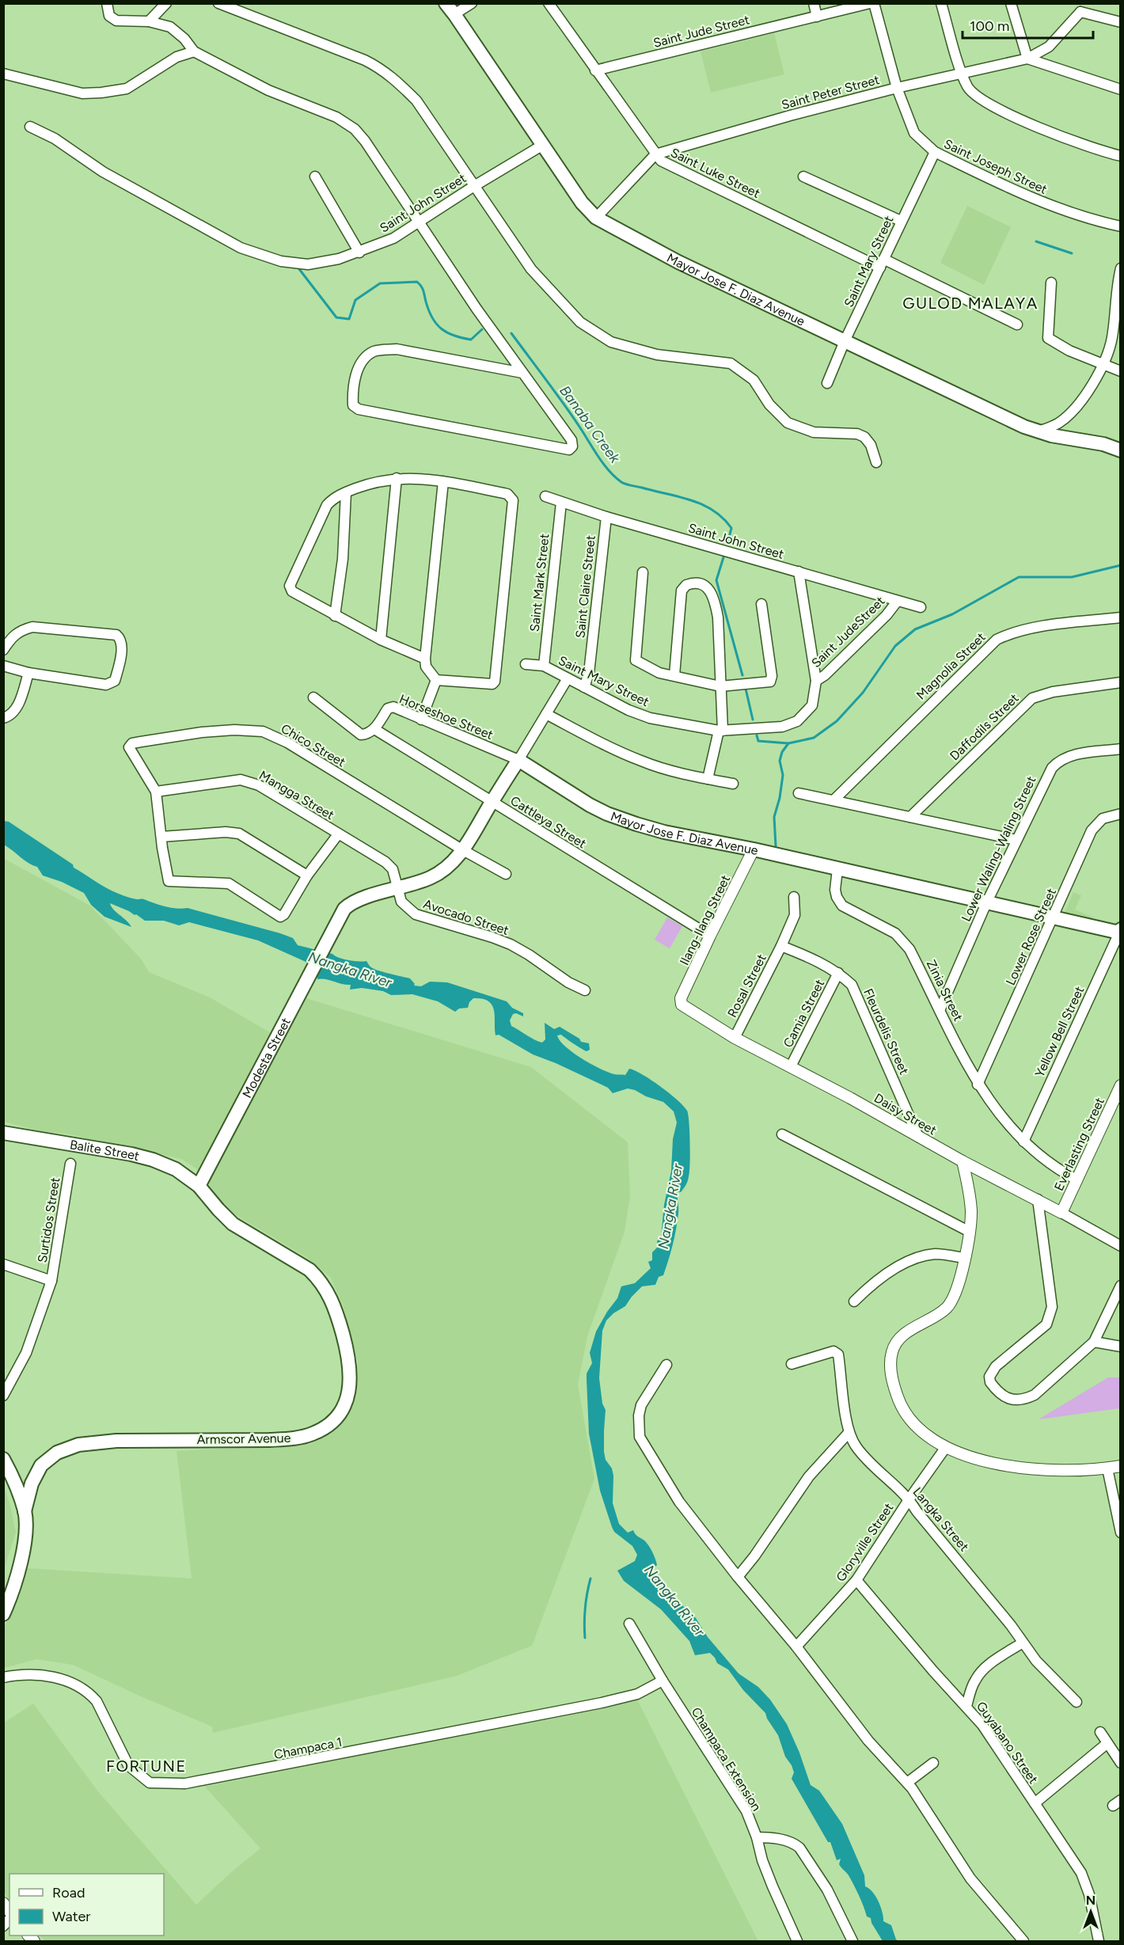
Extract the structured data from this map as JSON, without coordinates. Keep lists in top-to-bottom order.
{
  "streets": {
    "main road": [
      "Mayor Jose F. Diaz Avenue",
      "Modesta Street",
      "Balite Street",
      "Armscor Avenue"
    ],
    "street": [
      "Saint Jude Street",
      "Saint Peter Street",
      "Saint Joseph Street",
      "Saint Luke Street",
      "Saint John Street",
      "Saint Mary Street",
      "Saint Mark Street",
      "Saint Claire Street",
      "Saint JudeStreet",
      "Magnolia Street",
      "Horseshoe Street",
      "Daffodils Street",
      "Chico Street",
      "Mangga Street",
      "Cattleya Street",
      "Lower Waling-Waling Street",
      "Avocado Street",
      "Ilang-Ilang Street",
      "Lower Rose Street",
      "Rosal Street",
      "Zinia Street",
      "Camia Street",
      "Fleurdelis Street",
      "Yellow Bell Street",
      "Daisy Street",
      "Everlasting Street",
      "Surtidos Street",
      "Langka Street",
      "Gloryville Street",
      "Guyabano Street",
      "Champaca 1",
      "Champaca Extension"
    ]
  },
  "crossings": [
    ["Saint Jude Street", "Saint Luke Street"],
    ["Saint Peter Street", "Saint Joseph Street"],
    ["Saint Peter Street", "Saint Luke Street"],
    ["Saint Joseph Street", "Saint Mary Street"],
    ["Saint Luke Street", "Saint Mary Street"],
    ["Saint John Street", "Saint Mary Street"],
    ["Saint John Street", "Mayor Jose F. Diaz Avenue"],
    ["Saint John Street", "Saint Mark Street"],
    ["Saint John Street", "Saint Claire Street"],
    ["Saint John Street", "Saint JudeStreet"],
    ["Saint Mary Street", "Mayor Jose F. Diaz Avenue"],
    ["Saint Mary Street", "Saint Mark Street"],
    ["Saint Mary Street", "Saint Claire Street"],
    ["Saint Mary Street", "Saint JudeStreet"],
    ["Mayor Jose F. Diaz Avenue", "Horseshoe Street"],
    ["Mayor Jose F. Diaz Avenue", "Lower Waling-Waling Street"],
    ["Mayor Jose F. Diaz Avenue", "Ilang-Ilang Street"],
    ["Mayor Jose F. Diaz Avenue", "Lower Rose Street"],
    ["Mayor Jose F. Diaz Avenue", "Zinia Street"],
    ["Mayor Jose F. Diaz Avenue", "Yellow Bell Street"],
    ["Horseshoe Street", "Cattleya Street"],
    ["Chico Street", "Mangga Street"],
    ["Mangga Street", "Avocado Street"],
    ["Mangga Street", "Modesta Street"],
    ["Cattleya Street", "Ilang-Ilang Street"],
    ["Lower Waling-Waling Street", "Zinia Street"],
    ["Avocado Street", "Modesta Street"],
    ["Ilang-Ilang Street", "Daisy Street"],
    ["Lower Rose Street", "Zinia Street"],
    ["Rosal Street", "Fleurdelis Street"],
    ["Rosal Street", "Daisy Street"],
    ["Zinia Street", "Yellow Bell Street"],
    ["Zinia Street", "Everlasting Street"],
    ["Camia Street", "Fleurdelis Street"],
    ["Camia Street", "Daisy Street"],
    ["Fleurdelis Street", "Daisy Street"],
    ["Modesta Street", "Balite Street"],
    ["Modesta Street", "Armscor Avenue"],
    ["Daisy Street", "Everlasting Street"],
    ["Balite Street", "Armscor Avenue"],
    ["Langka Street", "Gloryville Street"],
    ["Gloryville Street", "Guyabano Street"],
    ["Champaca 1", "Champaca Extension"]
  ],
  "districts": ["GULOD MALAYA", "FORTUNE"],
  "water": ["Banaba Creek", "Nangka River"],
  "legend": ["Road", "Water"],
  "scale_bar": "100 m",
  "north": "top"
}
